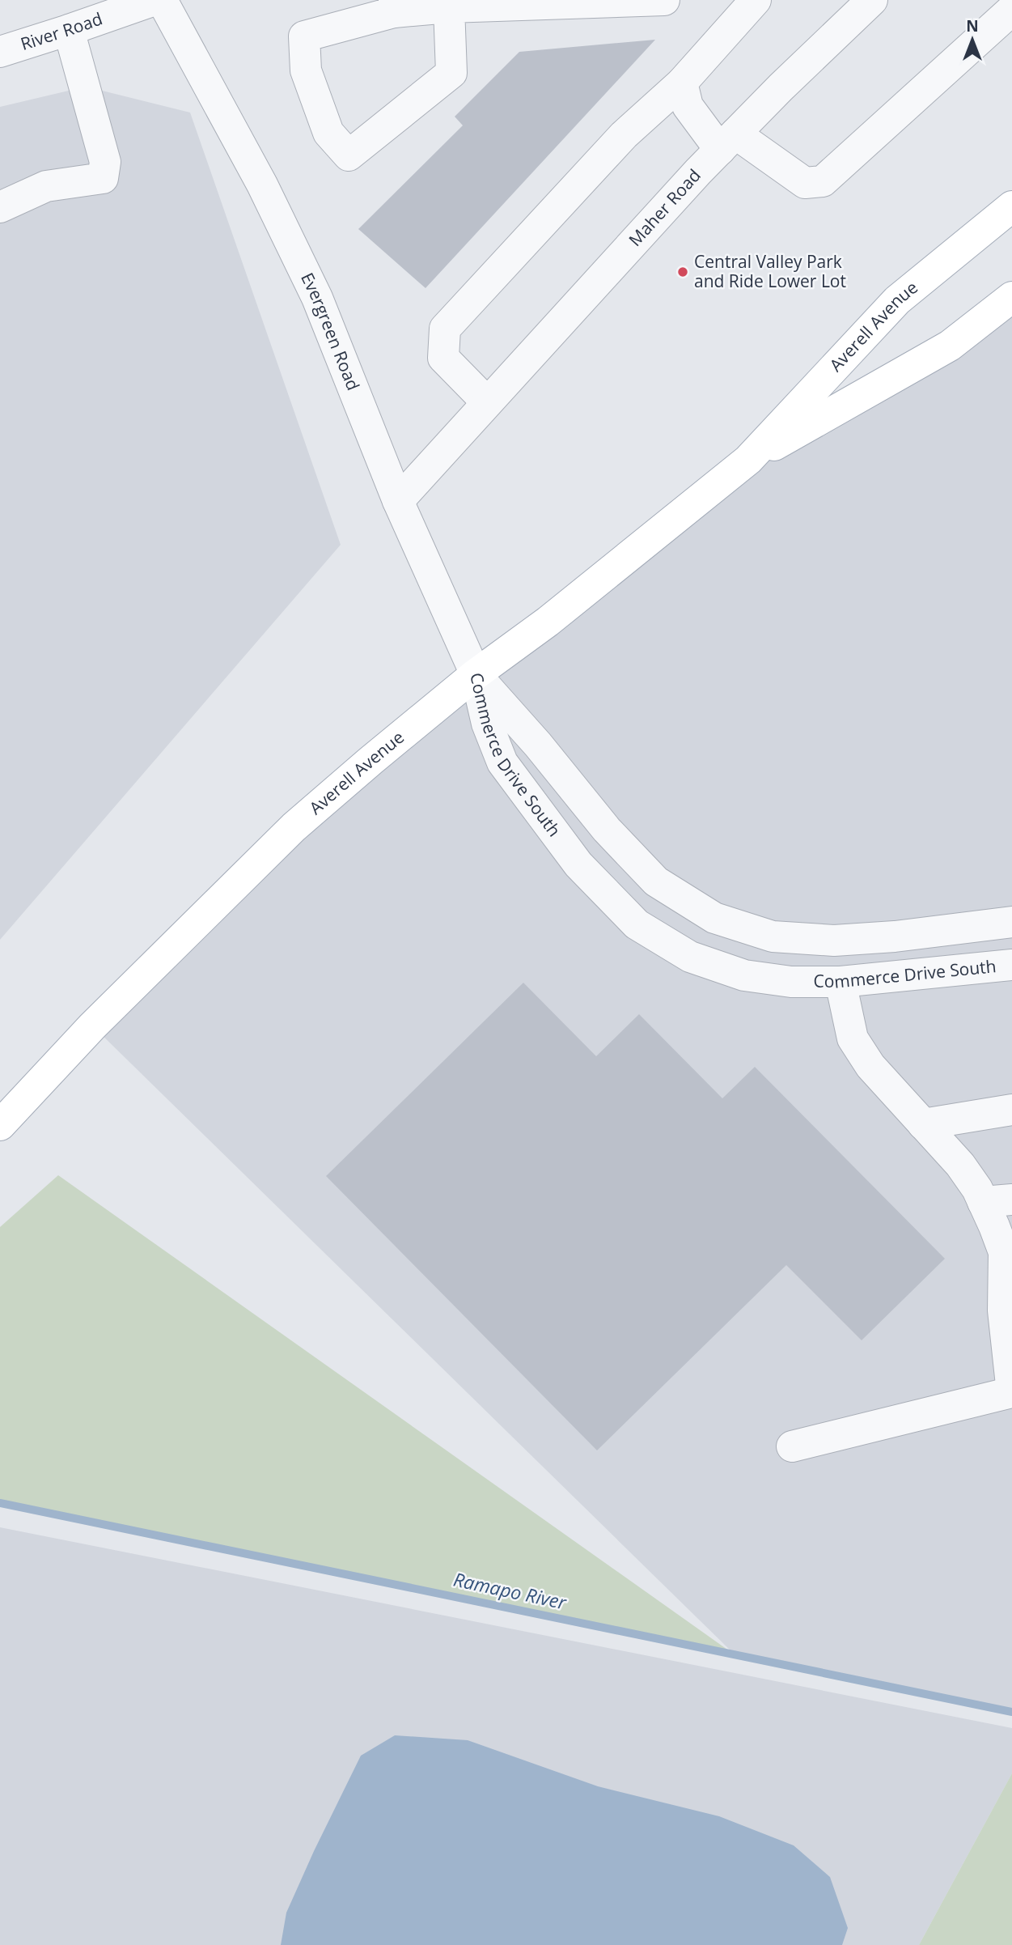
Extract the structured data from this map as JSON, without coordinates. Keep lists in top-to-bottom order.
{
  "streets": {
    "main road": ["Averell Avenue"],
    "street": [
      "River Road",
      "Maher Road",
      "Evergreen Road",
      "Commerce Drive South"
    ]
  },
  "crossings": [
    ["Maher Road", "Evergreen Road"],
    ["Averell Avenue", "Evergreen Road"],
    ["Averell Avenue", "Commerce Drive South"],
    ["Evergreen Road", "Commerce Drive South"]
  ],
  "water": ["Ramapo River"],
  "places": ["Central Valley Park and Ride Lower Lot"],
  "north": "top"
}
